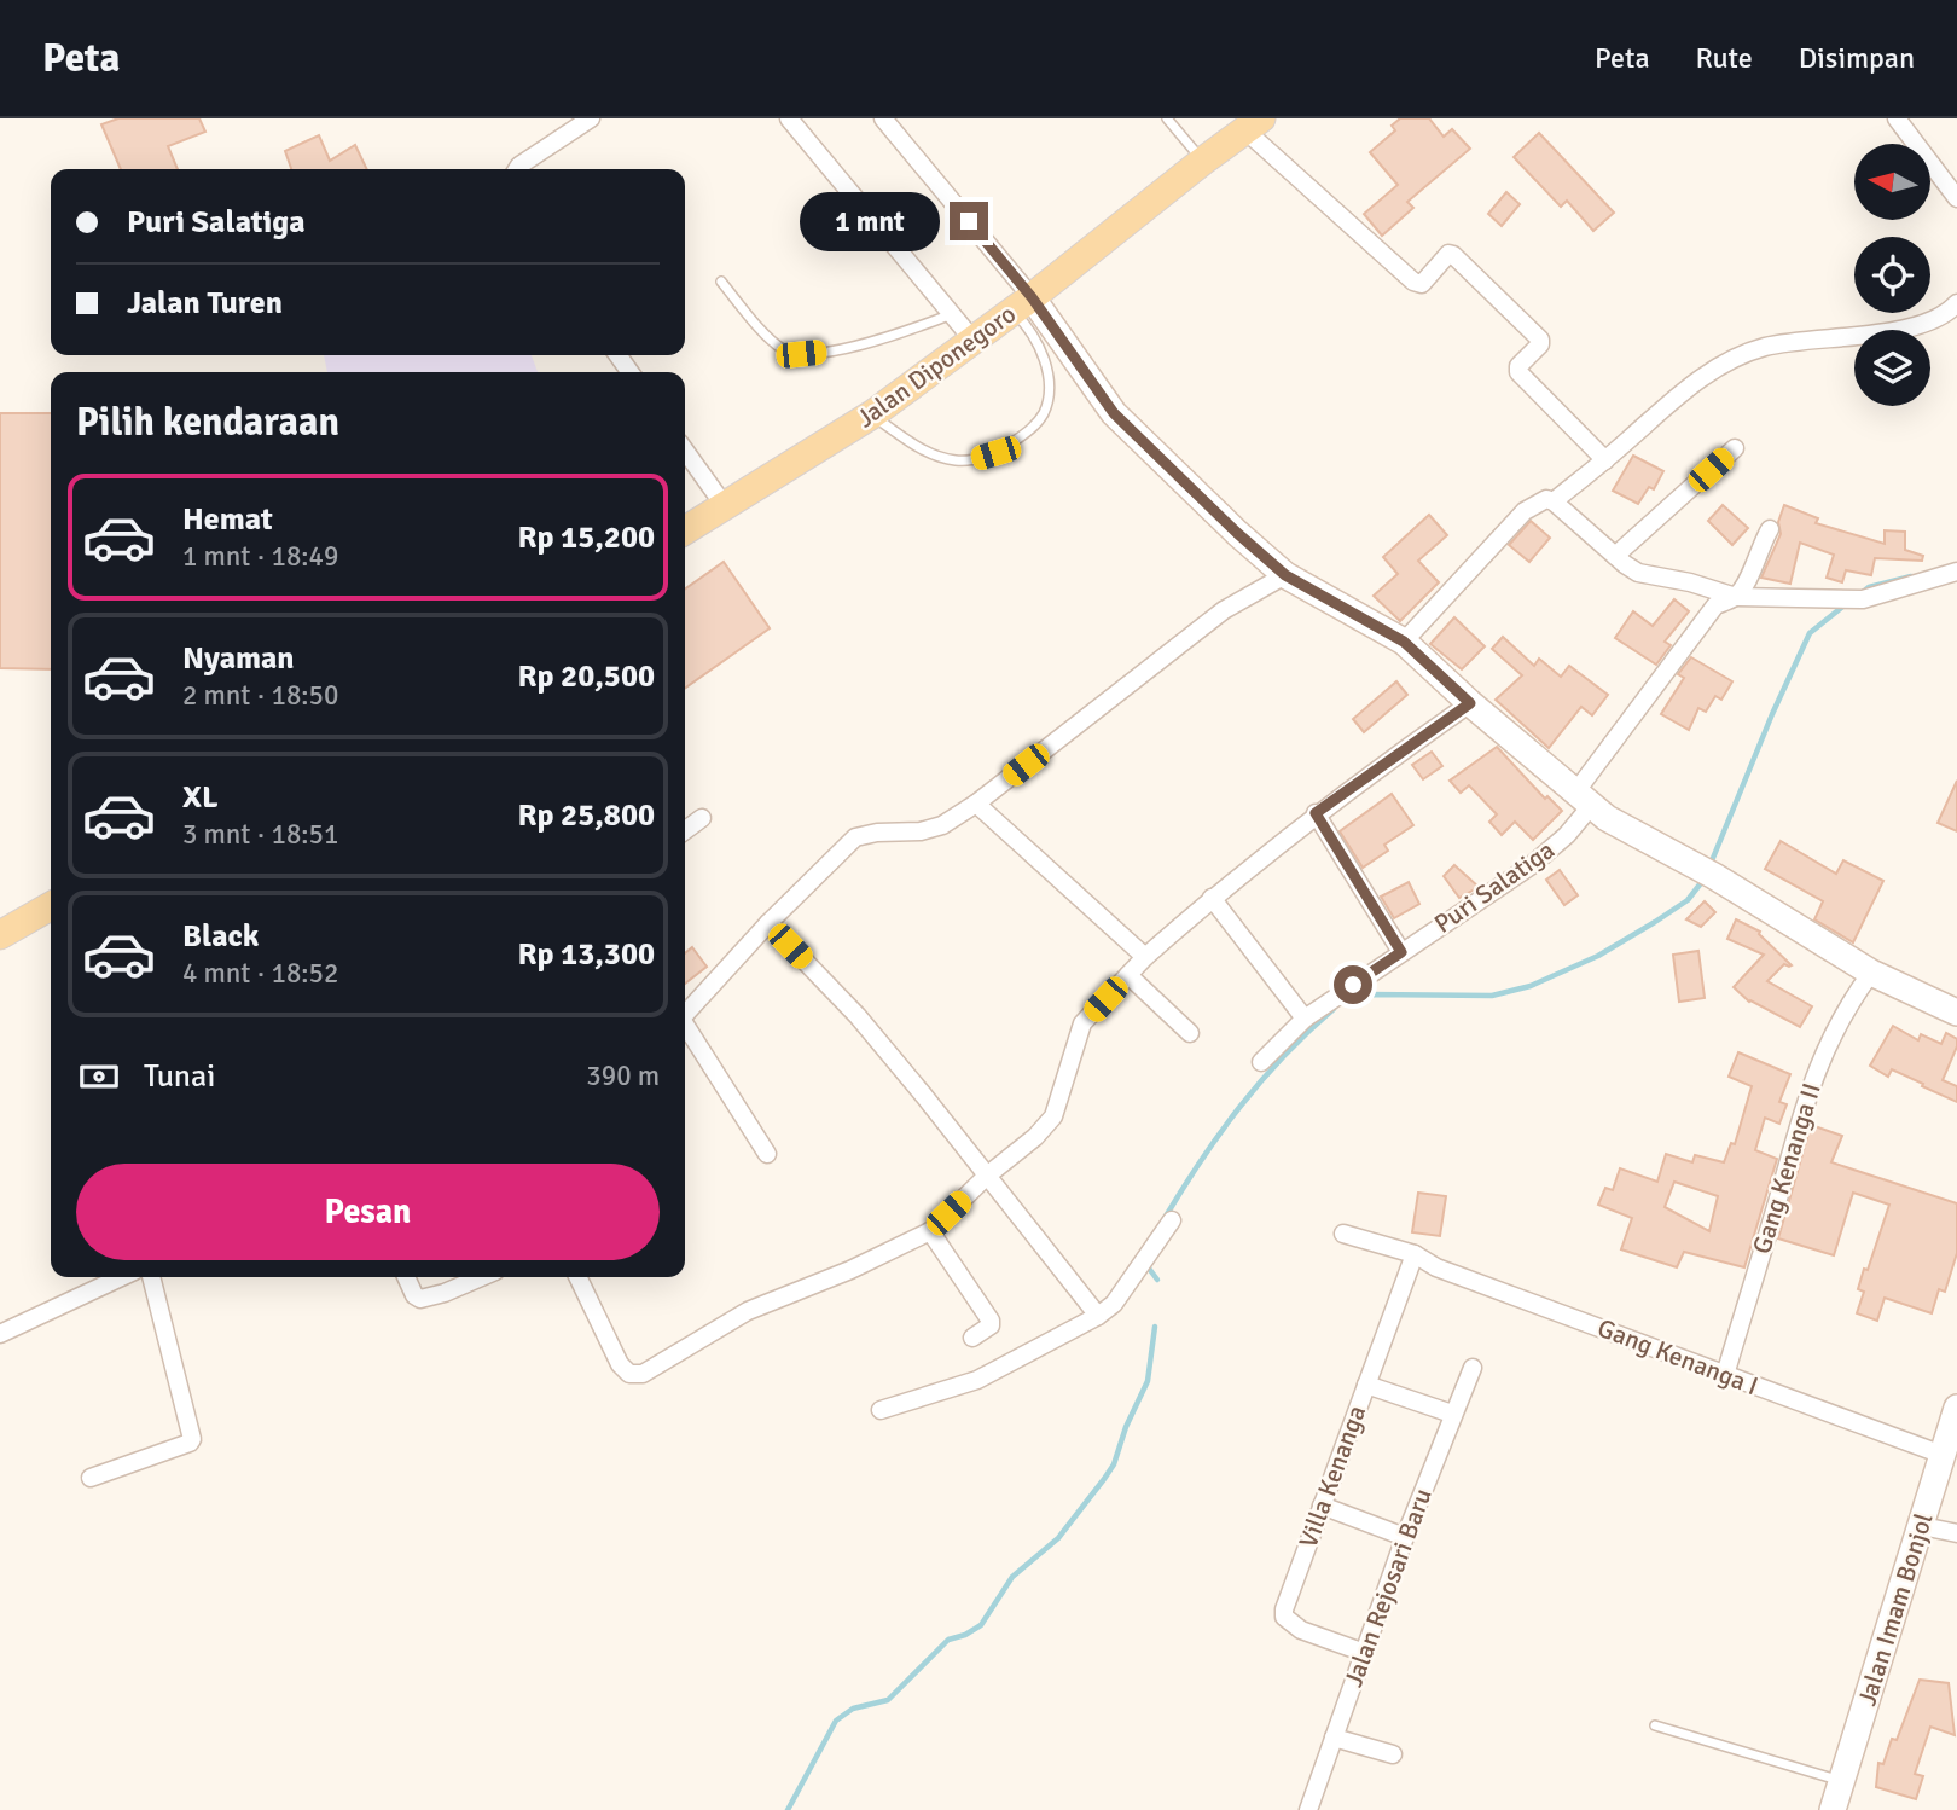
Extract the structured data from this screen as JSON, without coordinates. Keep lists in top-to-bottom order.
{
  "streets": {
    "main road": ["Jalan Diponegoro"],
    "street": [
      "Puri Salatiga",
      "Gang Kenanga II",
      "Gang Kenanga I",
      "Villa Kenanga",
      "Jalan Rejosari Baru",
      "Jalan Imam Bonjol"
    ]
  },
  "crossings": [
    ["Gang Kenanga II", "Gang Kenanga I"],
    ["Gang Kenanga I", "Villa Kenanga"],
    ["Gang Kenanga I", "Jalan Imam Bonjol"],
    ["Villa Kenanga", "Jalan Rejosari Baru"]
  ],
  "north": "left",
  "page": {
    "header": "Peta",
    "nav": ["Peta", "Rute", "Disimpan"],
    "banner": ["Puri Salatiga", "Jalan Turen"],
    "bubble": "1 mnt",
    "heading": "Pilih kendaraan",
    "list": [
      {
        "name": "Hemat",
        "note": "1 mnt · 18:49",
        "value": "Rp 15,200"
      },
      {
        "name": "Nyaman",
        "note": "2 mnt · 18:50",
        "value": "Rp 20,500"
      },
      {
        "name": "XL",
        "note": "3 mnt · 18:51",
        "value": "Rp 25,800"
      },
      {
        "name": "Black",
        "note": "4 mnt · 18:52",
        "value": "Rp 13,300"
      }
    ],
    "pay": ["Tunai", "390 m"],
    "buttons": "Pesan"
  }
}
